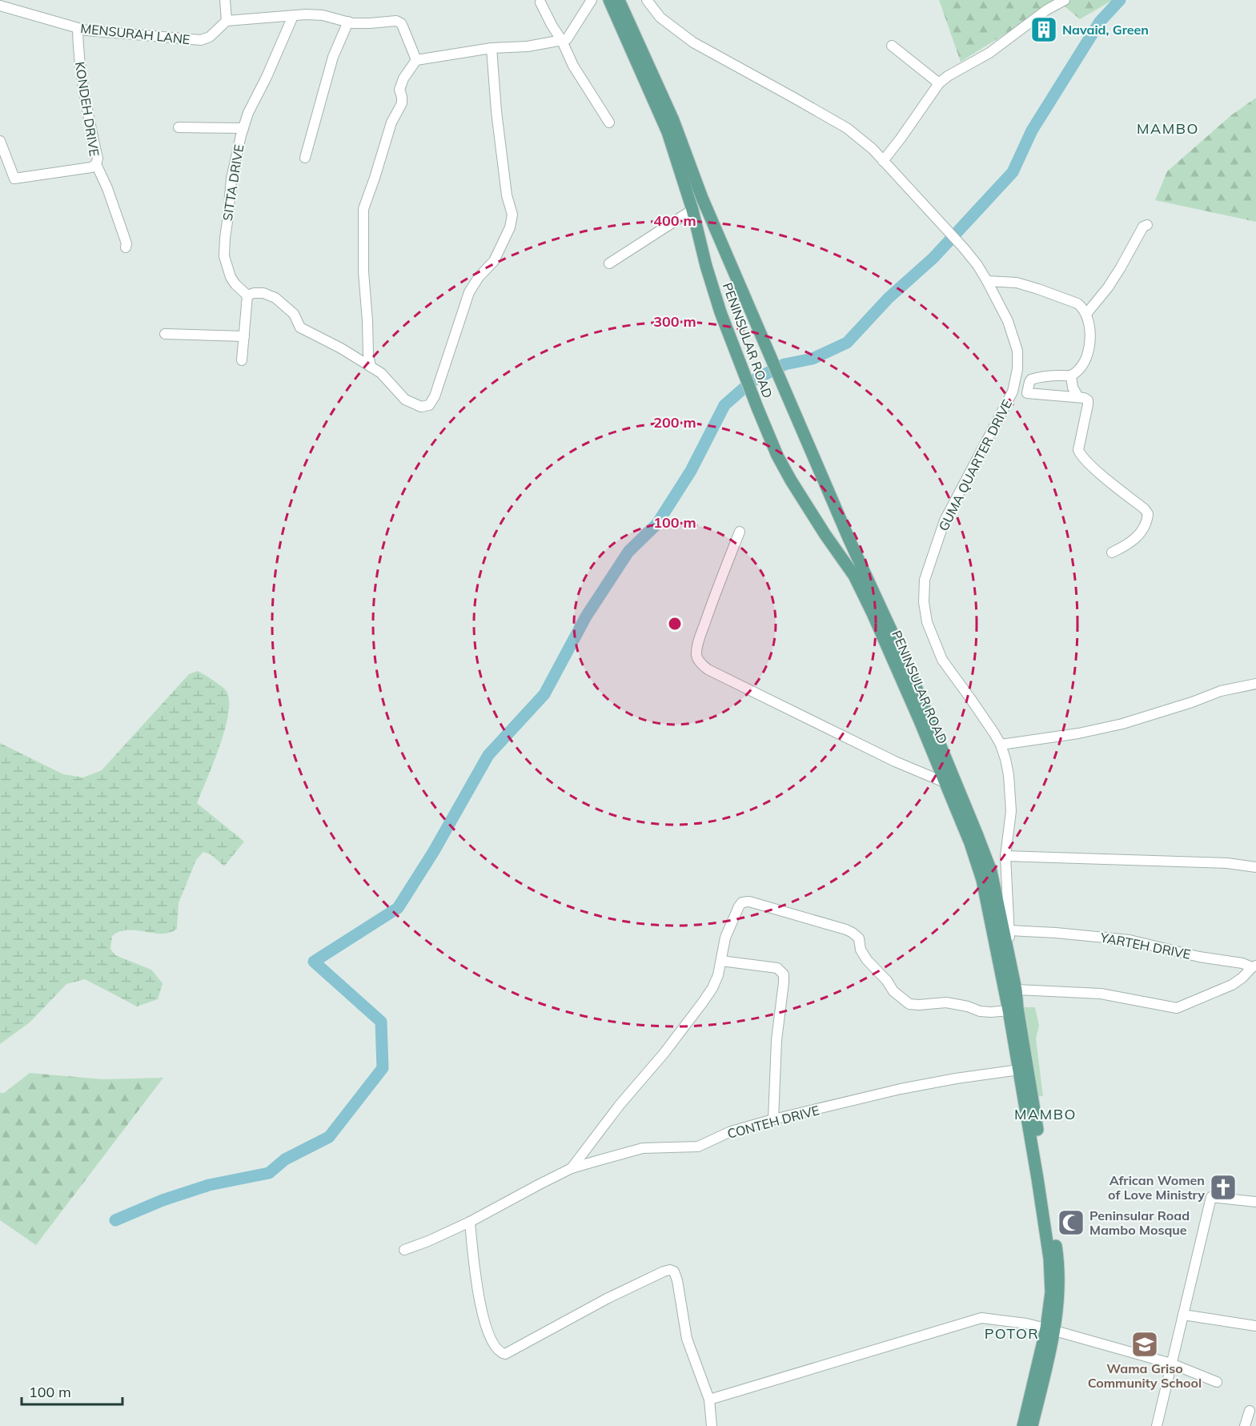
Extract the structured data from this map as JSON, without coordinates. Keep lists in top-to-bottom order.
{
  "streets": {
    "main road": ["PENINSULAR ROAD"],
    "street": [
      "MENSURAH LANE",
      "KONDEH DRIVE",
      "SITTA DRIVE",
      "GUMA QUARTER DRIVE",
      "YARTEH DRIVE",
      "CONTEH DRIVE"
    ]
  },
  "crossings": [
    ["MENSURAH LANE", "KONDEH DRIVE"],
    ["PENINSULAR ROAD", "GUMA QUARTER DRIVE"],
    ["PENINSULAR ROAD", "CONTEH DRIVE"],
    ["GUMA QUARTER DRIVE", "YARTEH DRIVE"]
  ],
  "districts": ["MAMBO", "MAMBO", "POTOR"],
  "places": {
    "building": ["Navaid, Green"],
    "church": ["African Women of Love Ministry"],
    "mosque": ["Peninsular Road Mambo Mosque"],
    "school or university": ["Wama Griso Community School"]
  },
  "scale_bar": "100 m",
  "rings": [
    "400 m",
    "300 m",
    "200 m",
    "100 m"
  ]
}
